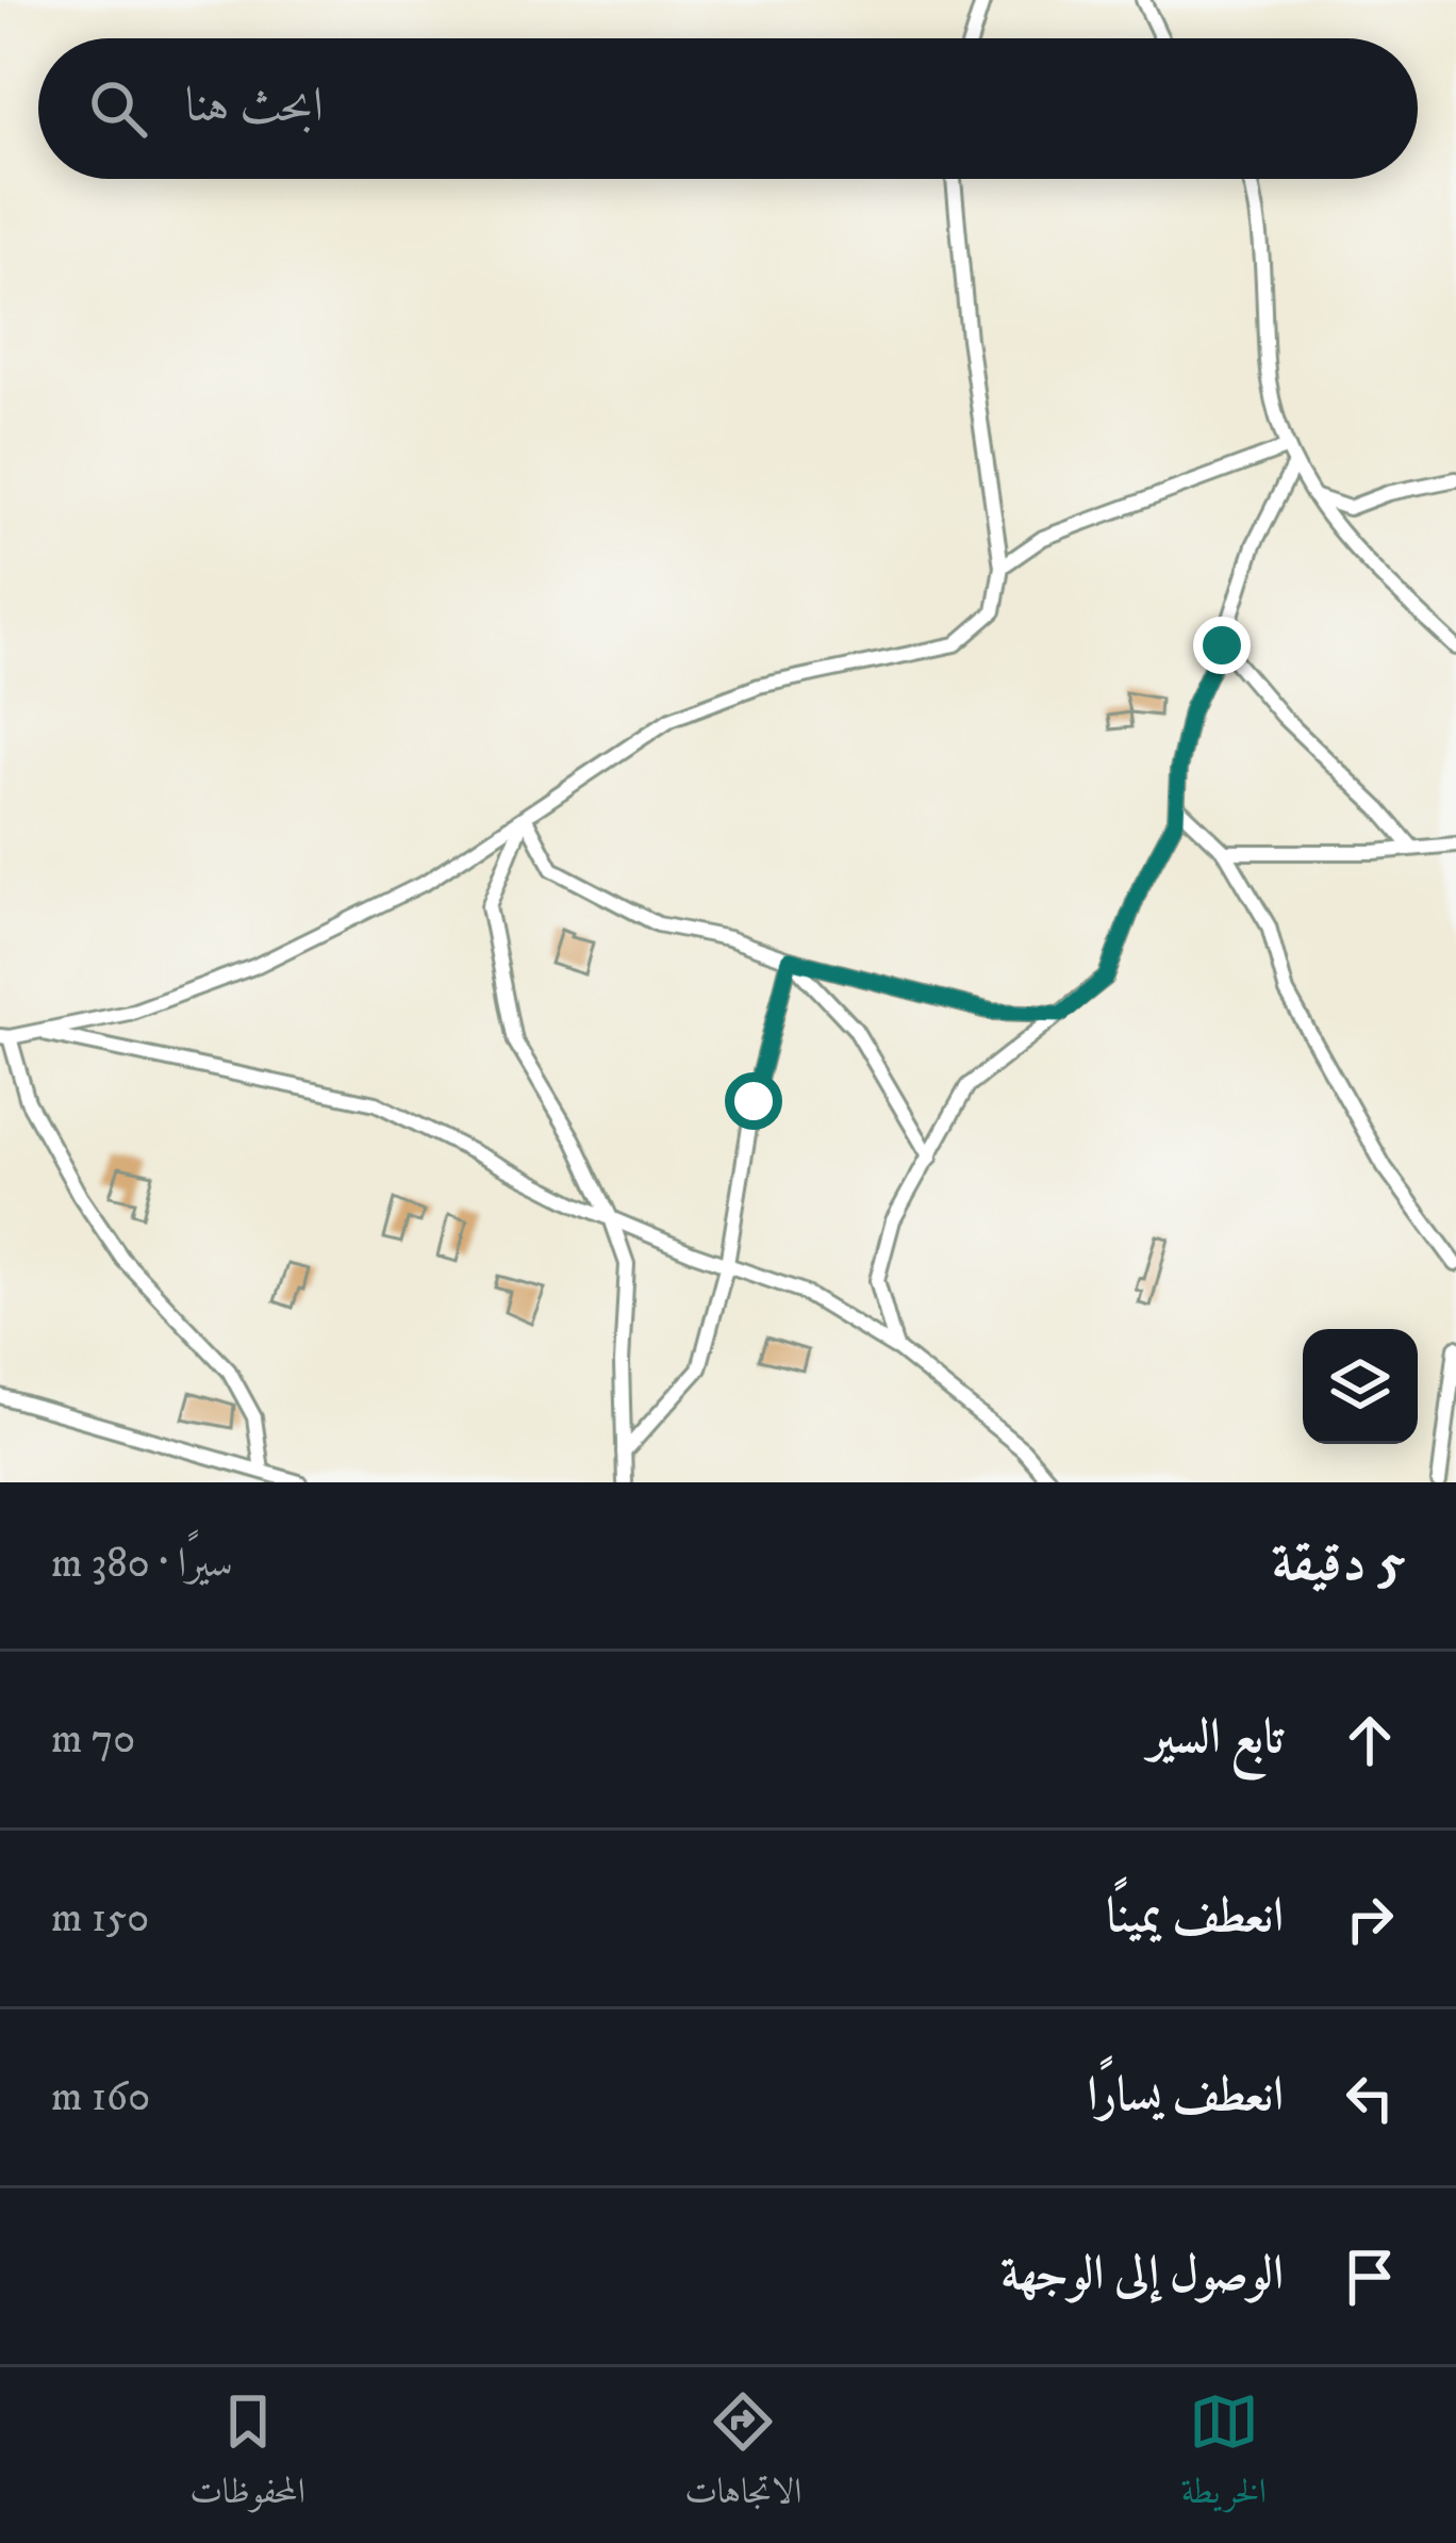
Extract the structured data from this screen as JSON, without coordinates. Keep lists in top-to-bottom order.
{
  "page": {
    "search": "ابحث هنا",
    "heading": ["5 دقيقة", "سيرًا · 380 m"],
    "list": [
      ["تابع السير", "70 m"],
      ["انعطف يمينًا", "150 m"],
      ["انعطف يسارًا", "160 m"],
      "الوصول إلى الوجهة"
    ],
    "nav": ["الخريطة", "الاتجاهات", "المحفوظات"]
  }
}
